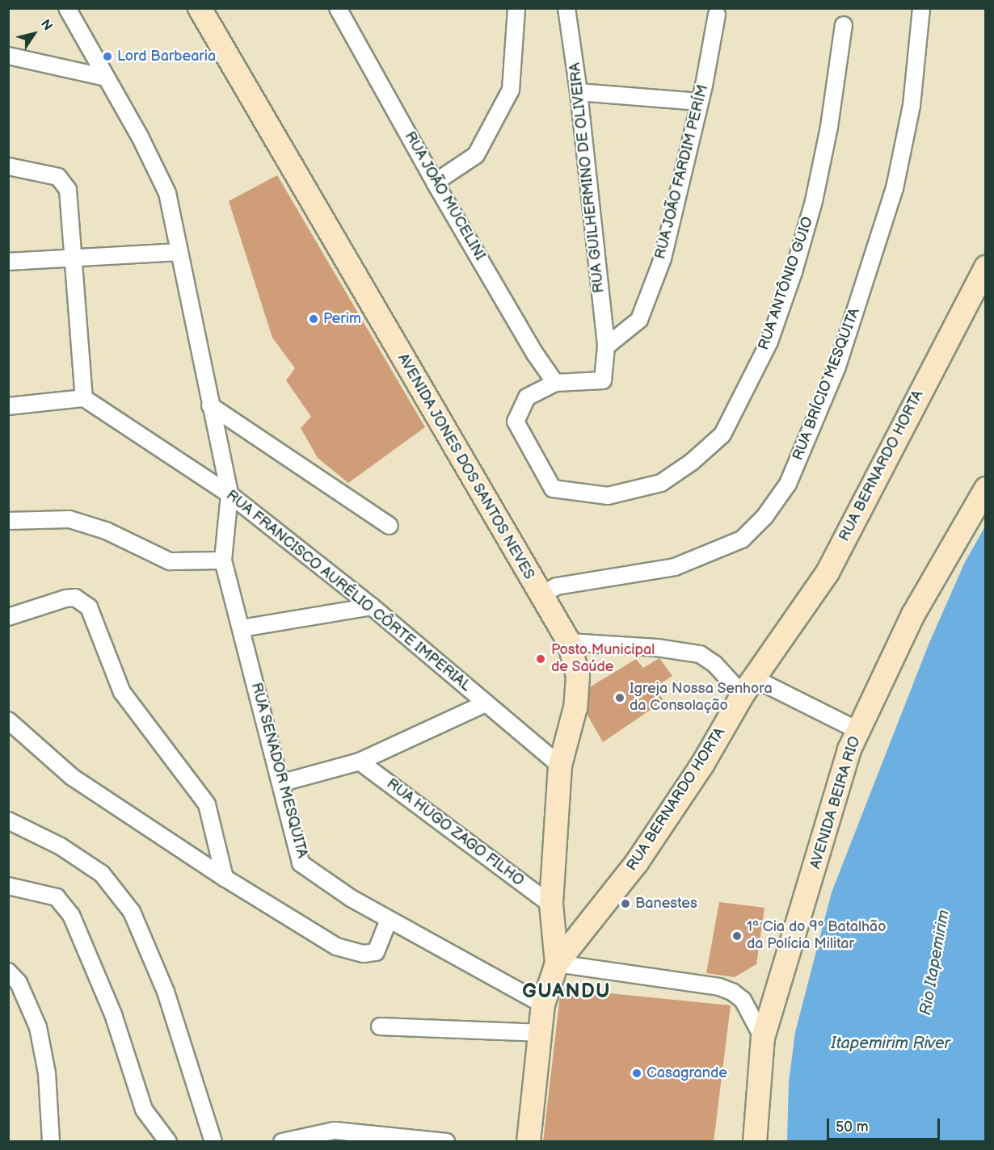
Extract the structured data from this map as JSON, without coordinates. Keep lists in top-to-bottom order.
{
  "streets": {
    "main road": ["RUA BERNARDO HORTA", "AVENIDA JONES DOS SANTOS NEVES", "AVENIDA BEIRA RIO"],
    "street": [
      "RUA JOÃO FARDIM PERÍM",
      "RUA GUILHERMINO DE OLIVEIRA",
      "RUA JOÃO MUCELINI",
      "RUA ANTÔNIO GUIO",
      "RUA BRÍCIO MESQUITA",
      "RUA FRANCISCO AURÉLIO CÔRTE IMPERIAL",
      "RUA SENADOR MESQUITA",
      "RUA HUGO ZAGO FILHO"
    ]
  },
  "crossings": [
    ["RUA JOÃO FARDIM PERÍM", "RUA GUILHERMINO DE OLIVEIRA"],
    ["RUA JOÃO MUCELINI", "RUA ANTÔNIO GUIO"],
    ["RUA BRÍCIO MESQUITA", "AVENIDA JONES DOS SANTOS NEVES"],
    ["RUA BERNARDO HORTA", "AVENIDA JONES DOS SANTOS NEVES"],
    ["RUA BERNARDO HORTA", "RUA SENADOR MESQUITA"],
    ["AVENIDA JONES DOS SANTOS NEVES", "RUA FRANCISCO AURÉLIO CÔRTE IMPERIAL"],
    ["AVENIDA JONES DOS SANTOS NEVES", "RUA HUGO ZAGO FILHO"],
    ["RUA FRANCISCO AURÉLIO CÔRTE IMPERIAL", "RUA SENADOR MESQUITA"]
  ],
  "districts": ["GUANDU"],
  "water": ["Rio Itapemirim", "Itapemirim River"],
  "places": [
    "Lord Barbearia",
    "Perim",
    "Posto Municipal de Saúde",
    "Igreja Nossa Senhora da Consolação",
    "Banestes",
    "1ª Cia do 9º Batalhão da Polícia Militar",
    "Casagrande"
  ],
  "scale_bar": "50 m",
  "north": "top right"
}
